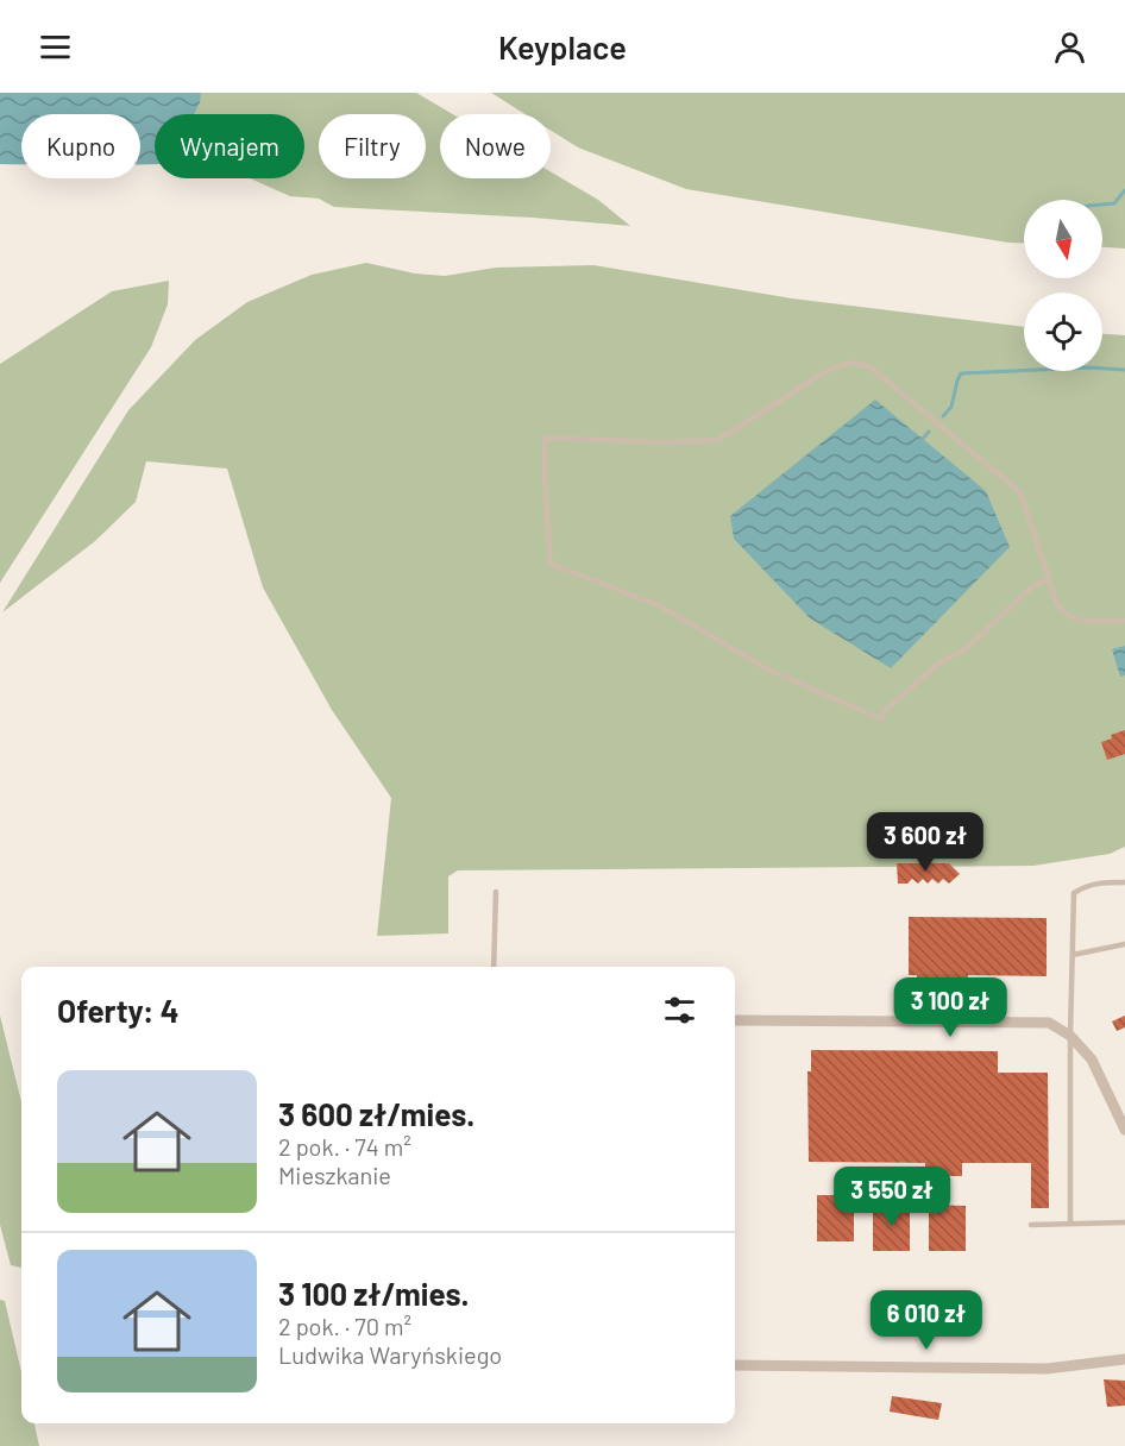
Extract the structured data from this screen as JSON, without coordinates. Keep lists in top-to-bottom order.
{
  "north": "bottom",
  "page": {
    "header": "Keyplace",
    "chip": [
      "Kupno",
      "Wynajem",
      "Filtry",
      "Nowe"
    ],
    "price": [
      "3 600 zł",
      "3 100 zł",
      "3 550 zł",
      "6 010 zł"
    ],
    "heading": "Oferty: 4",
    "list": [
      {
        "name": "3 600 zł/mies.",
        "note": "2 pok. · 74 m² · Mieszkanie"
      },
      {
        "name": "3 100 zł/mies.",
        "note": "2 pok. · 70 m² · Ludwika Waryńskiego"
      }
    ]
  }
}
